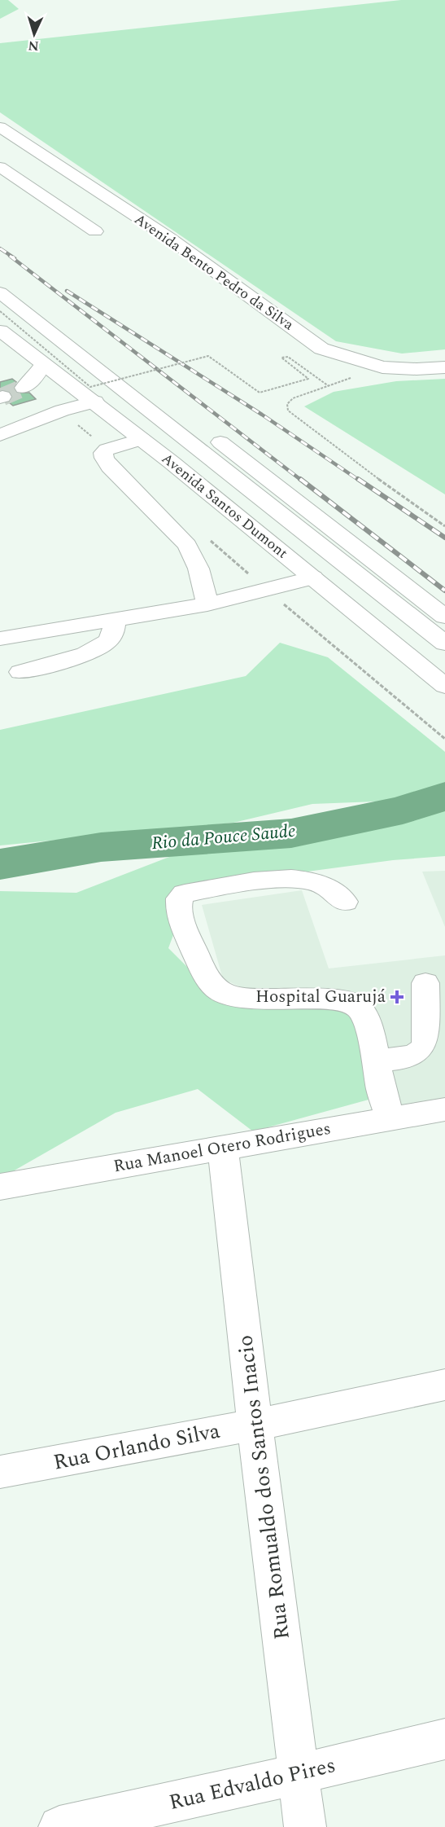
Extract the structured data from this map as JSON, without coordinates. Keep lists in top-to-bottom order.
{
  "streets": {
    "street": [
      "Avenida Bento Pedro da Silva",
      "Avenida Santos Dumont",
      "Rua Manoel Otero Rodrigues",
      "Rua Orlando Silva",
      "Rua Romualdo dos Santos Inacio",
      "Rua Edvaldo Pires"
    ]
  },
  "crossings": [
    ["Rua Manoel Otero Rodrigues", "Rua Romualdo dos Santos Inacio"],
    ["Rua Orlando Silva", "Rua Romualdo dos Santos Inacio"],
    ["Rua Romualdo dos Santos Inacio", "Rua Edvaldo Pires"]
  ],
  "water": ["Rio da Pouce Saude"],
  "places": {
    "health": ["Hospital Guarujá"]
  },
  "north": "bottom"
}
